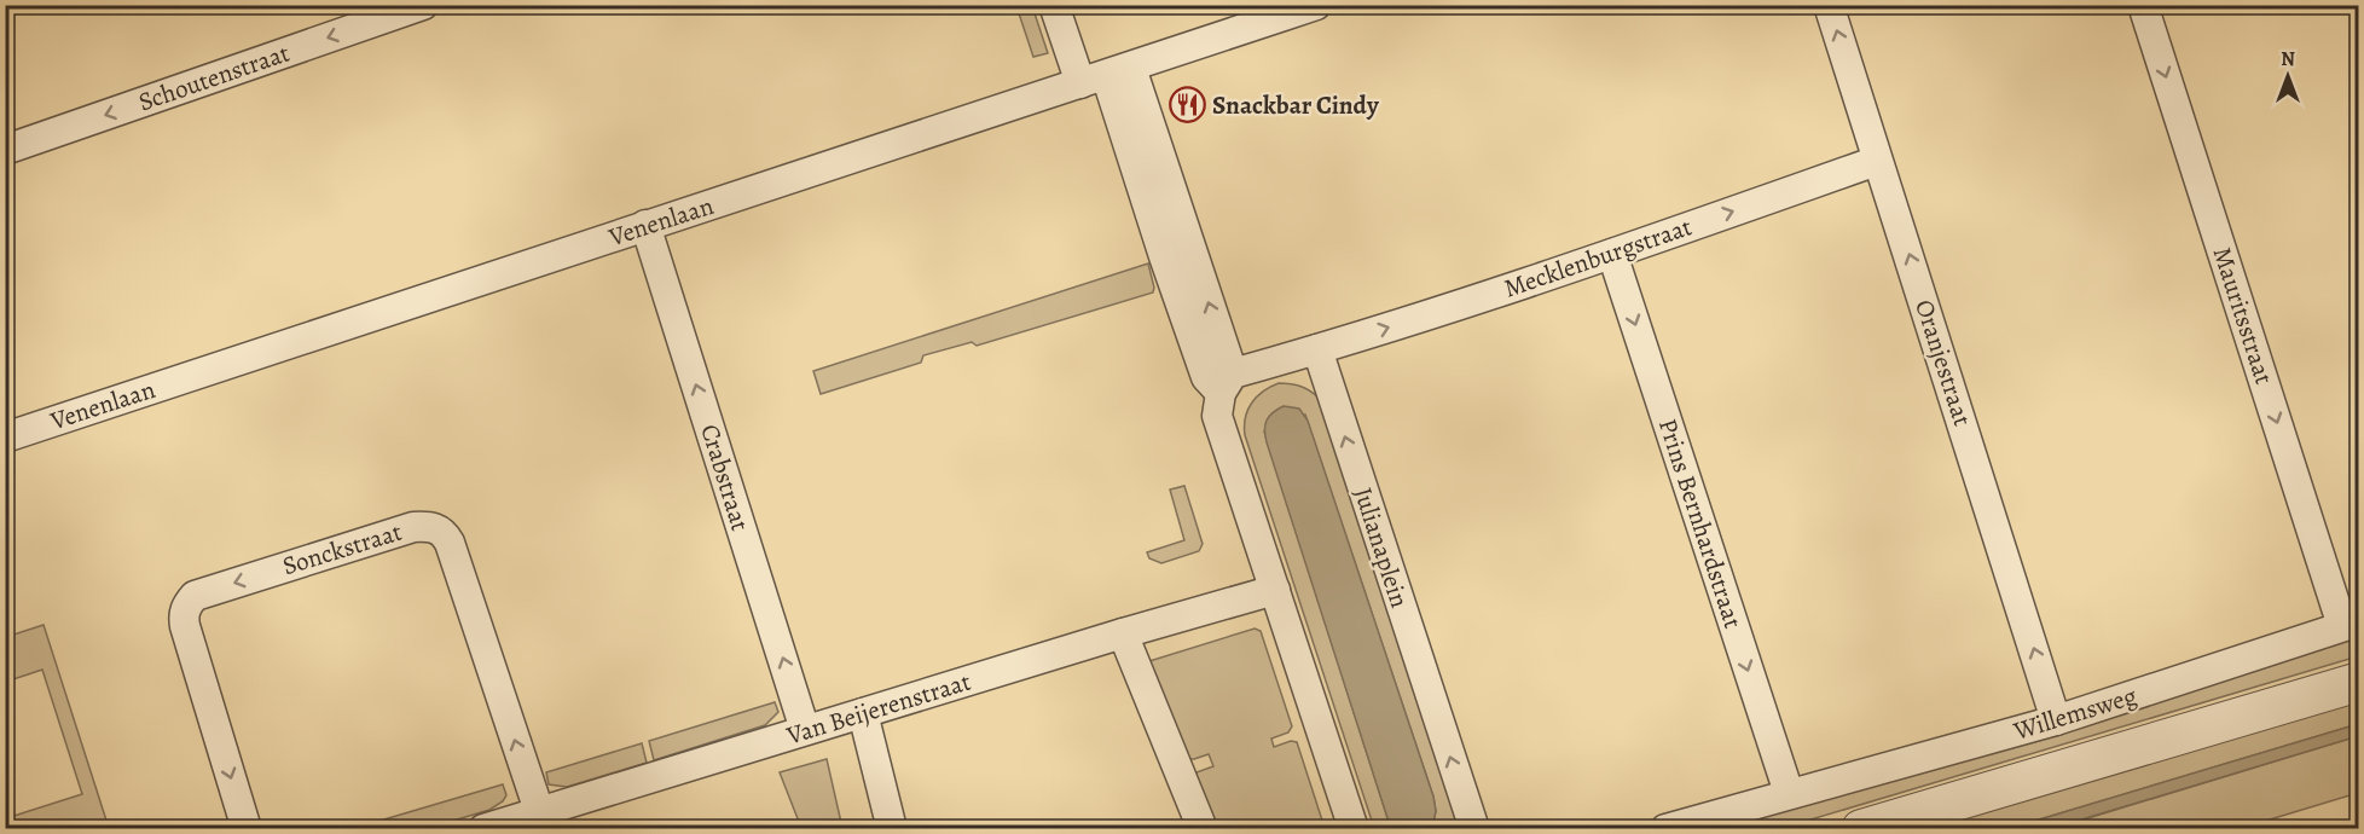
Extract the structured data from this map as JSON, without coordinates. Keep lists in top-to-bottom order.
{
  "streets": {
    "street": [
      "Schoutenstraat",
      "Venenlaan",
      "Mecklenburgstraat",
      "Mauritsstraat",
      "Oranjestraat",
      "Crabstraat",
      "Prins Bernhardstraat",
      "Julianaplein",
      "Sonckstraat",
      "Van Beijerenstraat",
      "Willemsweg"
    ]
  },
  "crossings": [
    ["Venenlaan", "Crabstraat"],
    ["Mecklenburgstraat", "Oranjestraat"],
    ["Mecklenburgstraat", "Prins Bernhardstraat"],
    ["Mecklenburgstraat", "Julianaplein"],
    ["Mauritsstraat", "Willemsweg"],
    ["Oranjestraat", "Willemsweg"],
    ["Crabstraat", "Van Beijerenstraat"],
    ["Prins Bernhardstraat", "Willemsweg"],
    ["Sonckstraat", "Van Beijerenstraat"]
  ],
  "one_way": [
    "Schoutenstraat",
    "Mecklenburgstraat",
    "Mauritsstraat",
    "Oranjestraat",
    "Crabstraat",
    "Prins Bernhardstraat"
  ],
  "places": {
    "restaurant": ["Snackbar Cindy"]
  },
  "north": "top"
}
